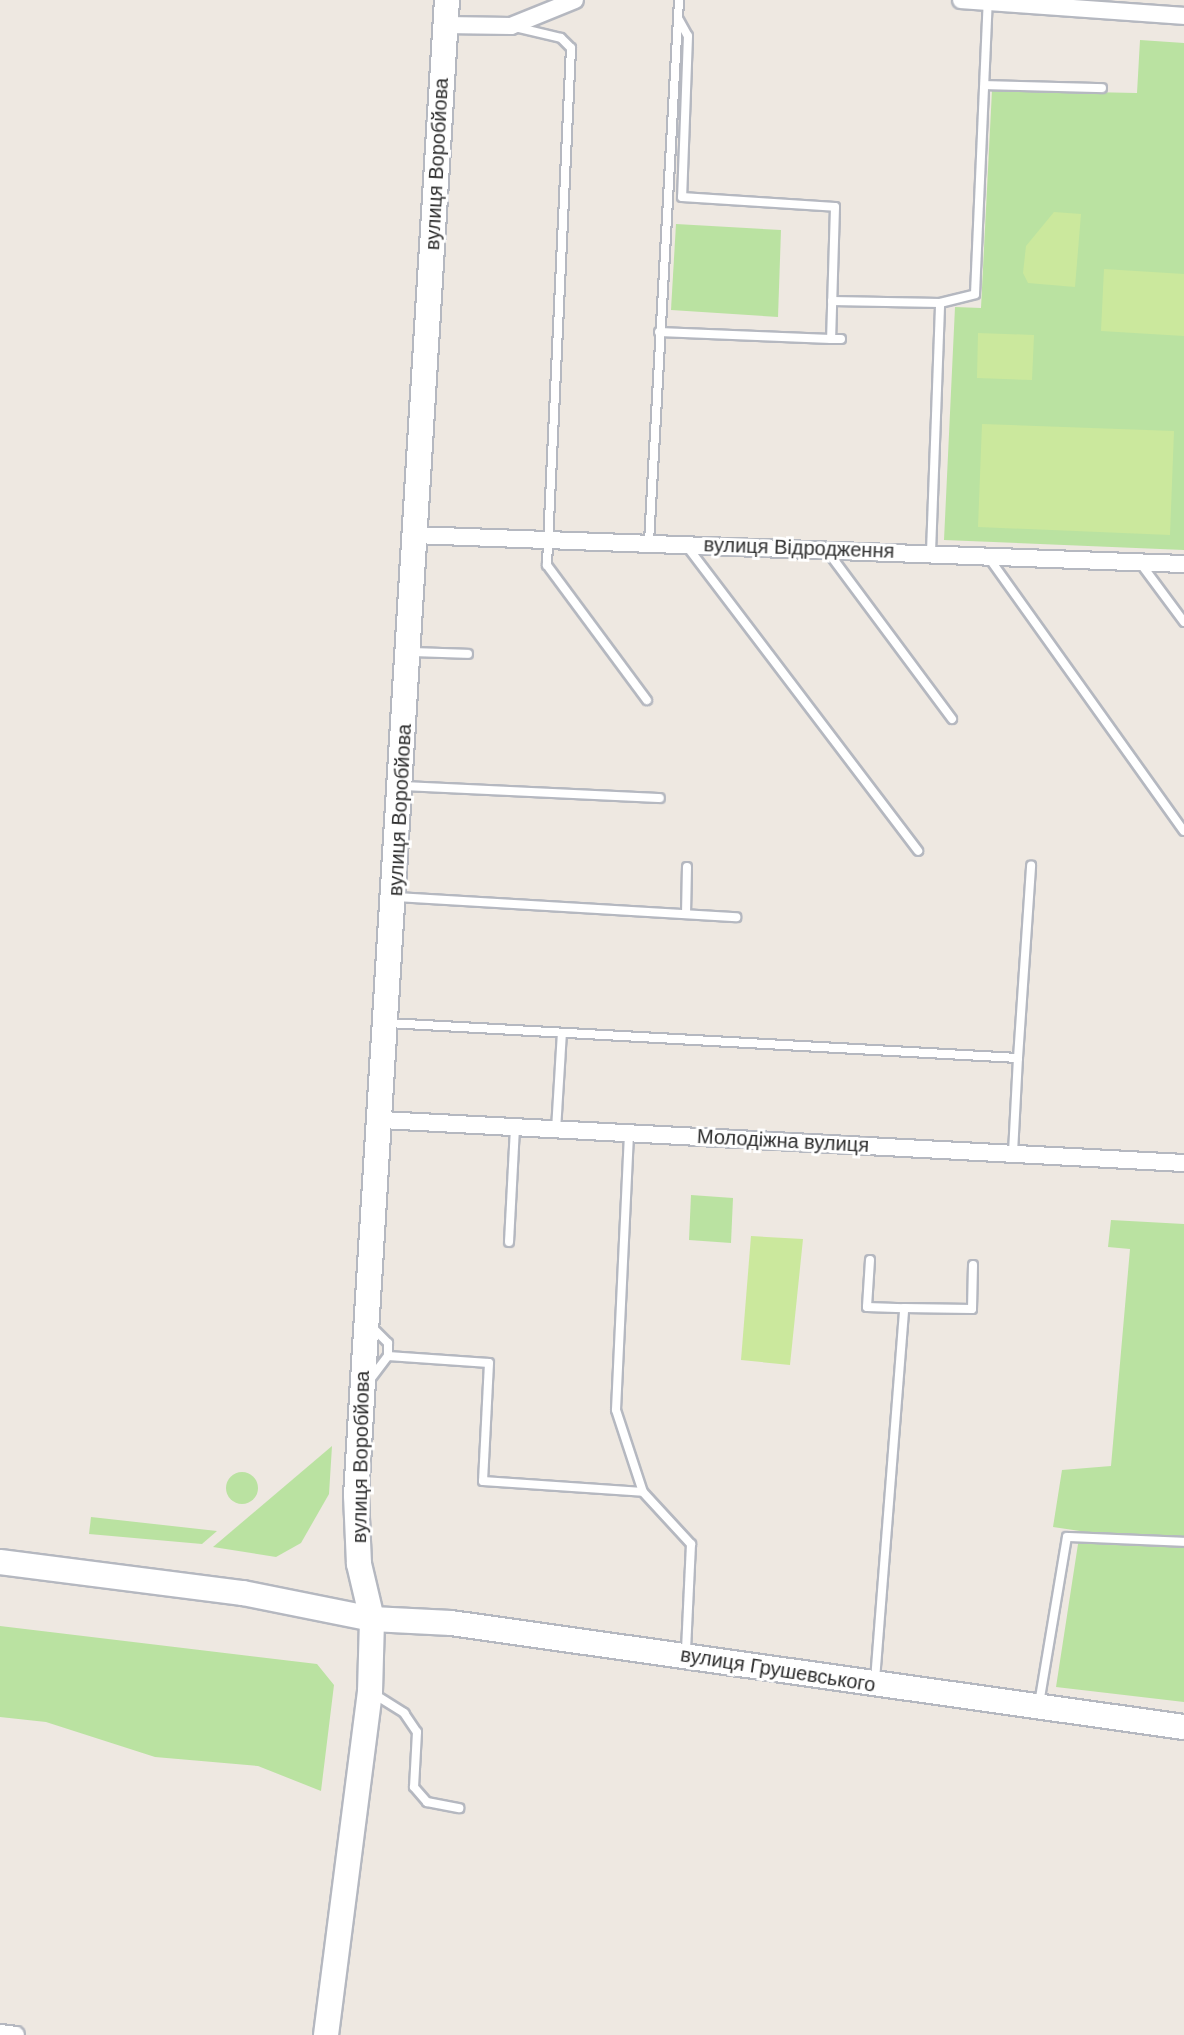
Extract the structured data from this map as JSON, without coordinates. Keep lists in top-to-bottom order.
{
  "streets": {
    "main road": ["вулиця Воробйова", "вулиця Грушевського"],
    "street": ["вулиця Відродження", "Молодіжна вулиця"]
  },
  "crossings": [
    ["вулиця Воробйова", "вулиця Відродження"],
    ["вулиця Воробйова", "Молодіжна вулиця"],
    ["вулиця Воробйова", "вулиця Грушевського"]
  ]
}
